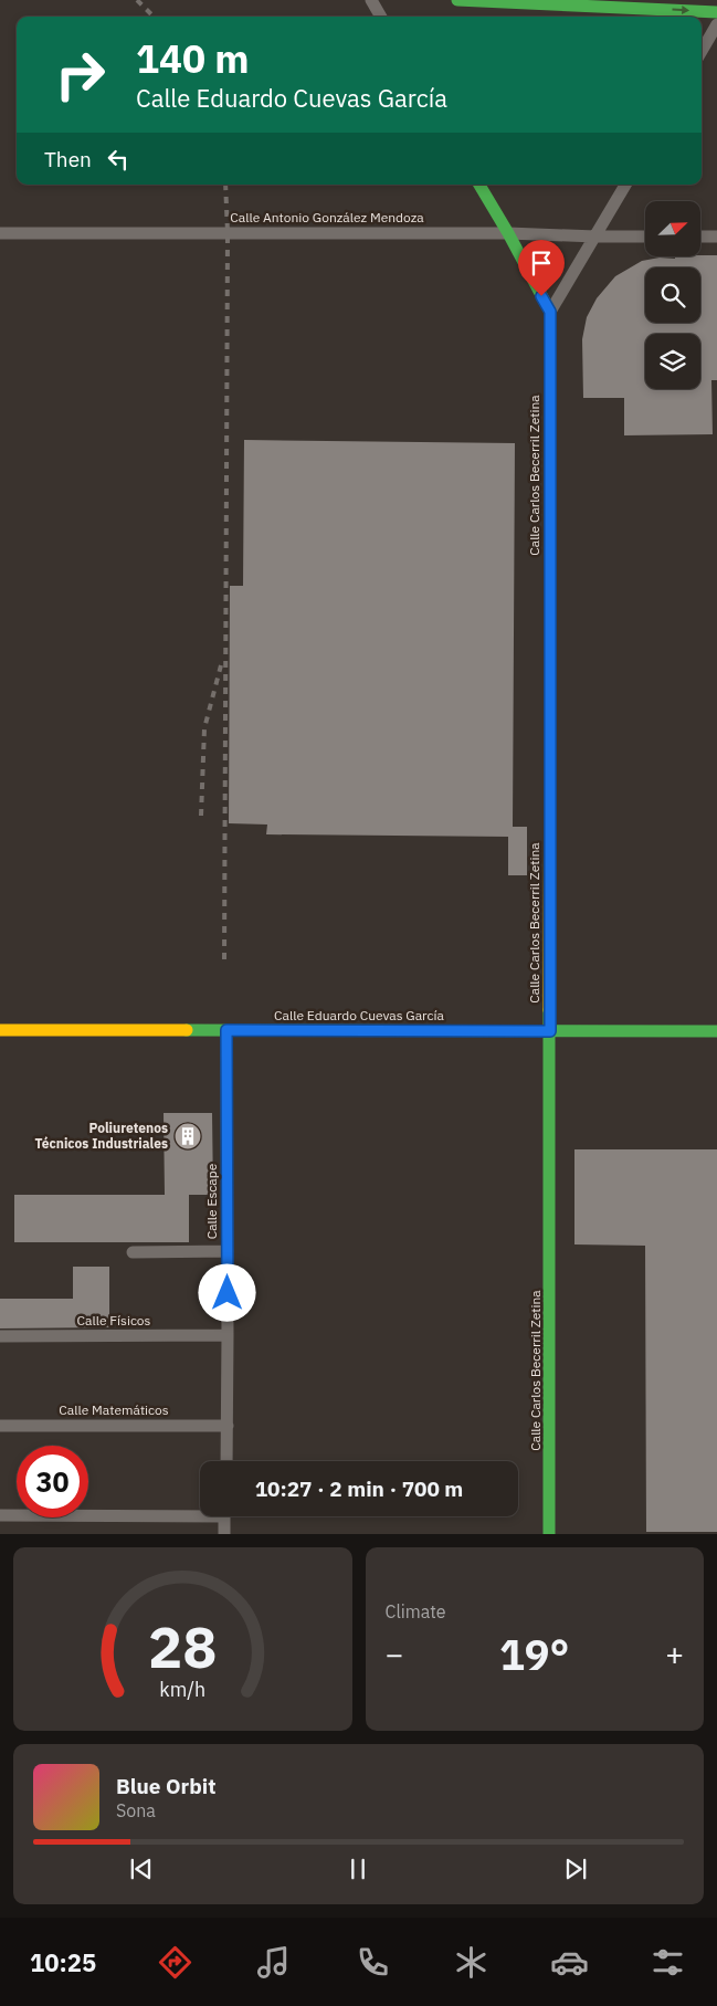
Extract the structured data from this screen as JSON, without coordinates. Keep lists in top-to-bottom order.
{
  "streets": {
    "street": [
      "Calle Antonio González Mendoza",
      "Calle Carlos Becerril Zetina",
      "Calle Eduardo Cuevas García",
      "Calle Escape",
      "Calle Físicos",
      "Calle Matemáticos"
    ]
  },
  "crossings": [
    ["Calle Antonio González Mendoza", "Calle Carlos Becerril Zetina"],
    ["Calle Carlos Becerril Zetina", "Calle Eduardo Cuevas García"],
    ["Calle Eduardo Cuevas García", "Calle Escape"],
    ["Calle Escape", "Calle Físicos"],
    ["Calle Escape", "Calle Matemáticos"]
  ],
  "places": {
    "building": ["Poliuretenos Técnicos Industriales"]
  },
  "north": "top right",
  "page": {
    "turn": ["140 m", "Calle Eduardo Cuevas García"],
    "then": "Then",
    "limit": "30",
    "trip": "10:27 · 2 min · 700 m",
    "tile": "Climate",
    "heat": ["−", "19°", "+"],
    "song": ["Blue Orbit", "Sona"],
    "tabs": "10:25",
    "gauge": ["28", "km/h"]
  }
}
